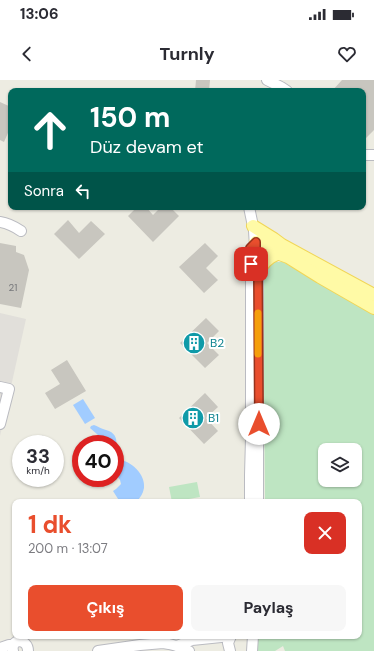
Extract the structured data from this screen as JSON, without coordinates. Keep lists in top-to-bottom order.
{
  "places": {
    "building": ["B2", "B1"]
  },
  "house_numbers": ["21"],
  "page": {
    "status": "13:06",
    "header": "Turnly",
    "turn": ["150 m", "Düz devam et"],
    "then": "Sonra",
    "speed": "33 km/h",
    "limit": "40",
    "heading": ["1 dk", "200 m · 13:07"],
    "buttons": ["Çıkış", "Paylaş"]
  }
}
